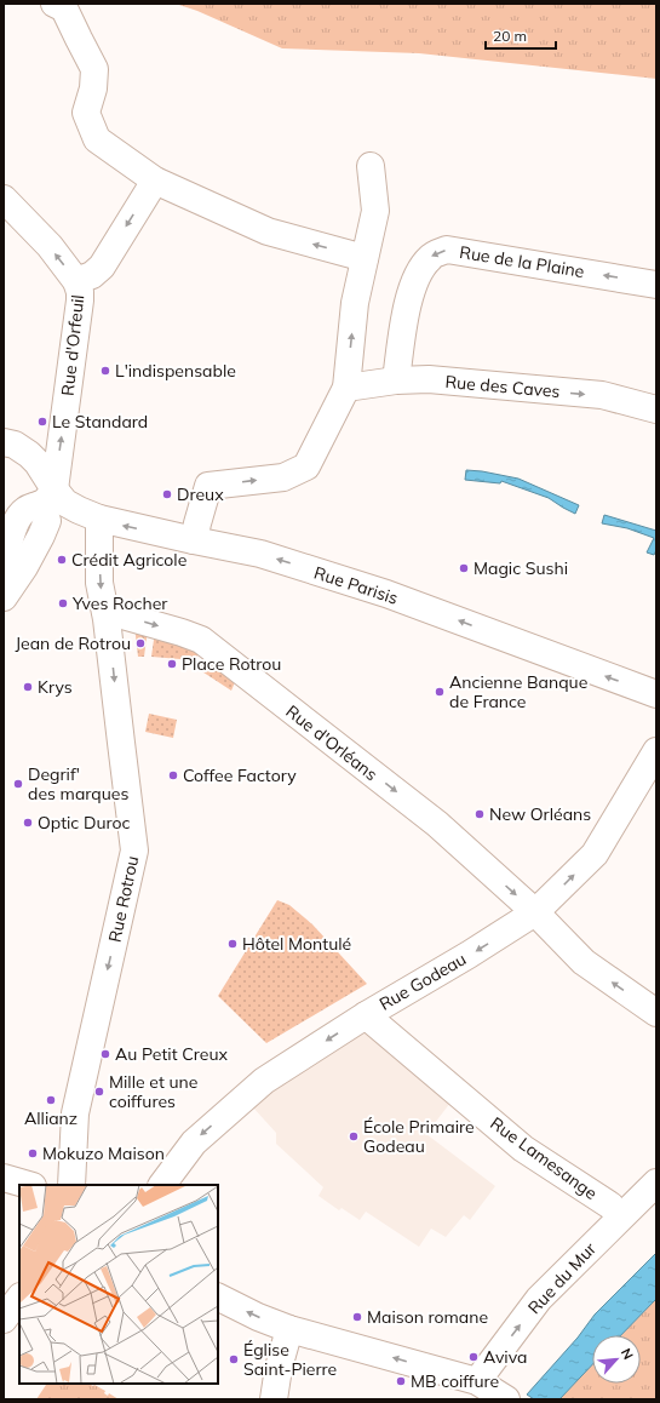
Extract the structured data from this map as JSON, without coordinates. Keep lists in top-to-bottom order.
{
  "streets": {
    "street": [
      "Rue de la Plaine",
      "Rue d'Orfeuil",
      "Rue des Caves",
      "Rue Parisis",
      "Rue d'Orléans",
      "Rue Rotrou",
      "Rue Godeau",
      "Rue Lamesange",
      "Rue du Mur"
    ]
  },
  "crossings": [
    ["Rue de la Plaine", "Rue des Caves"],
    ["Rue d'Orfeuil", "Rue Parisis"],
    ["Rue Parisis", "Rue Rotrou"],
    ["Rue d'Orléans", "Rue Rotrou"],
    ["Rue d'Orléans", "Rue Godeau"],
    ["Rue Godeau", "Rue Lamesange"]
  ],
  "one_way": [
    "Rue d'Orfeuil",
    "Rue des Caves",
    "Rue Parisis",
    "Rue Rotrou",
    "Rue du Mur"
  ],
  "places": [
    "L'indispensable",
    "Le Standard",
    "Dreux",
    "Crédit Agricole",
    "Magic Sushi",
    "Yves Rocher",
    "Jean de Rotrou",
    "Place Rotrou",
    "Krys",
    "Ancienne Banque de France",
    "Coffee Factory",
    "Degrif' des marques",
    "New Orléans",
    "Optic Duroc",
    "Hôtel Montulé",
    "Au Petit Creux",
    "Mille et une coiffures",
    "Allianz",
    "École Primaire Godeau",
    "Mokuzo Maison",
    "Maison romane",
    "Aviva",
    "Église Saint-Pierre",
    "MB coiffure"
  ],
  "scale_bar": "20 m",
  "north": "top right"
}
